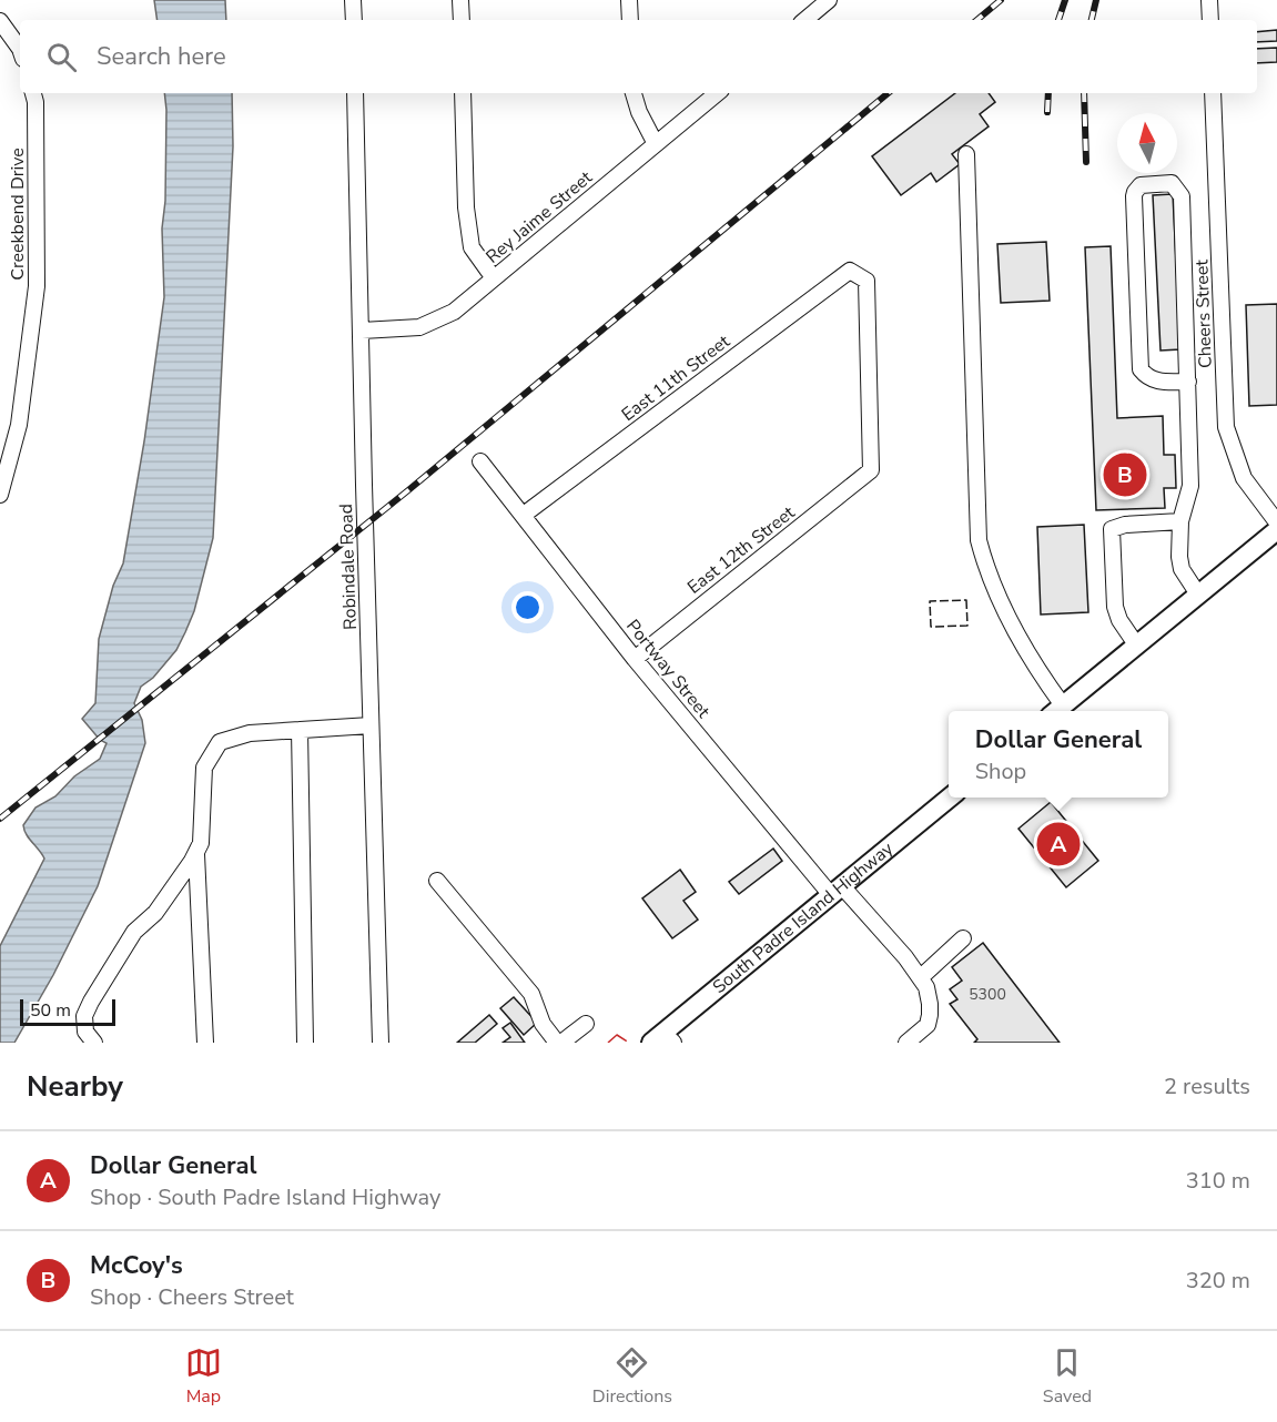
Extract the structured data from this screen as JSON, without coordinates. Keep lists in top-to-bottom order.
{
  "streets": {
    "main road": ["South Padre Island Highway"],
    "street": [
      "Creekbend Drive",
      "Rey Jaime Street",
      "Cheers Street",
      "East 11th Street",
      "East 12th Street",
      "Robindale Road",
      "Portway Street"
    ]
  },
  "crossings": [
    ["Rey Jaime Street", "Robindale Road"],
    ["East 11th Street", "East 12th Street"],
    ["East 11th Street", "Portway Street"],
    ["East 12th Street", "Portway Street"],
    ["Portway Street", "South Padre Island Highway"]
  ],
  "house_numbers": ["5300"],
  "scale_bar": "50 m",
  "north": "top",
  "page": {
    "search": "Search here",
    "pins": ["B", "A"],
    "popup": ["Dollar General", "Shop"],
    "scale": "50 m",
    "heading": ["Nearby", "2 results"],
    "list": [
      {
        "mark": "A",
        "name": "Dollar General",
        "note": "Shop · South Padre Island Highway",
        "value": "310 m"
      },
      {
        "mark": "B",
        "name": "McCoy's",
        "note": "Shop · Cheers Street",
        "value": "320 m"
      }
    ],
    "nav": ["Map", "Directions", "Saved"]
  }
}
